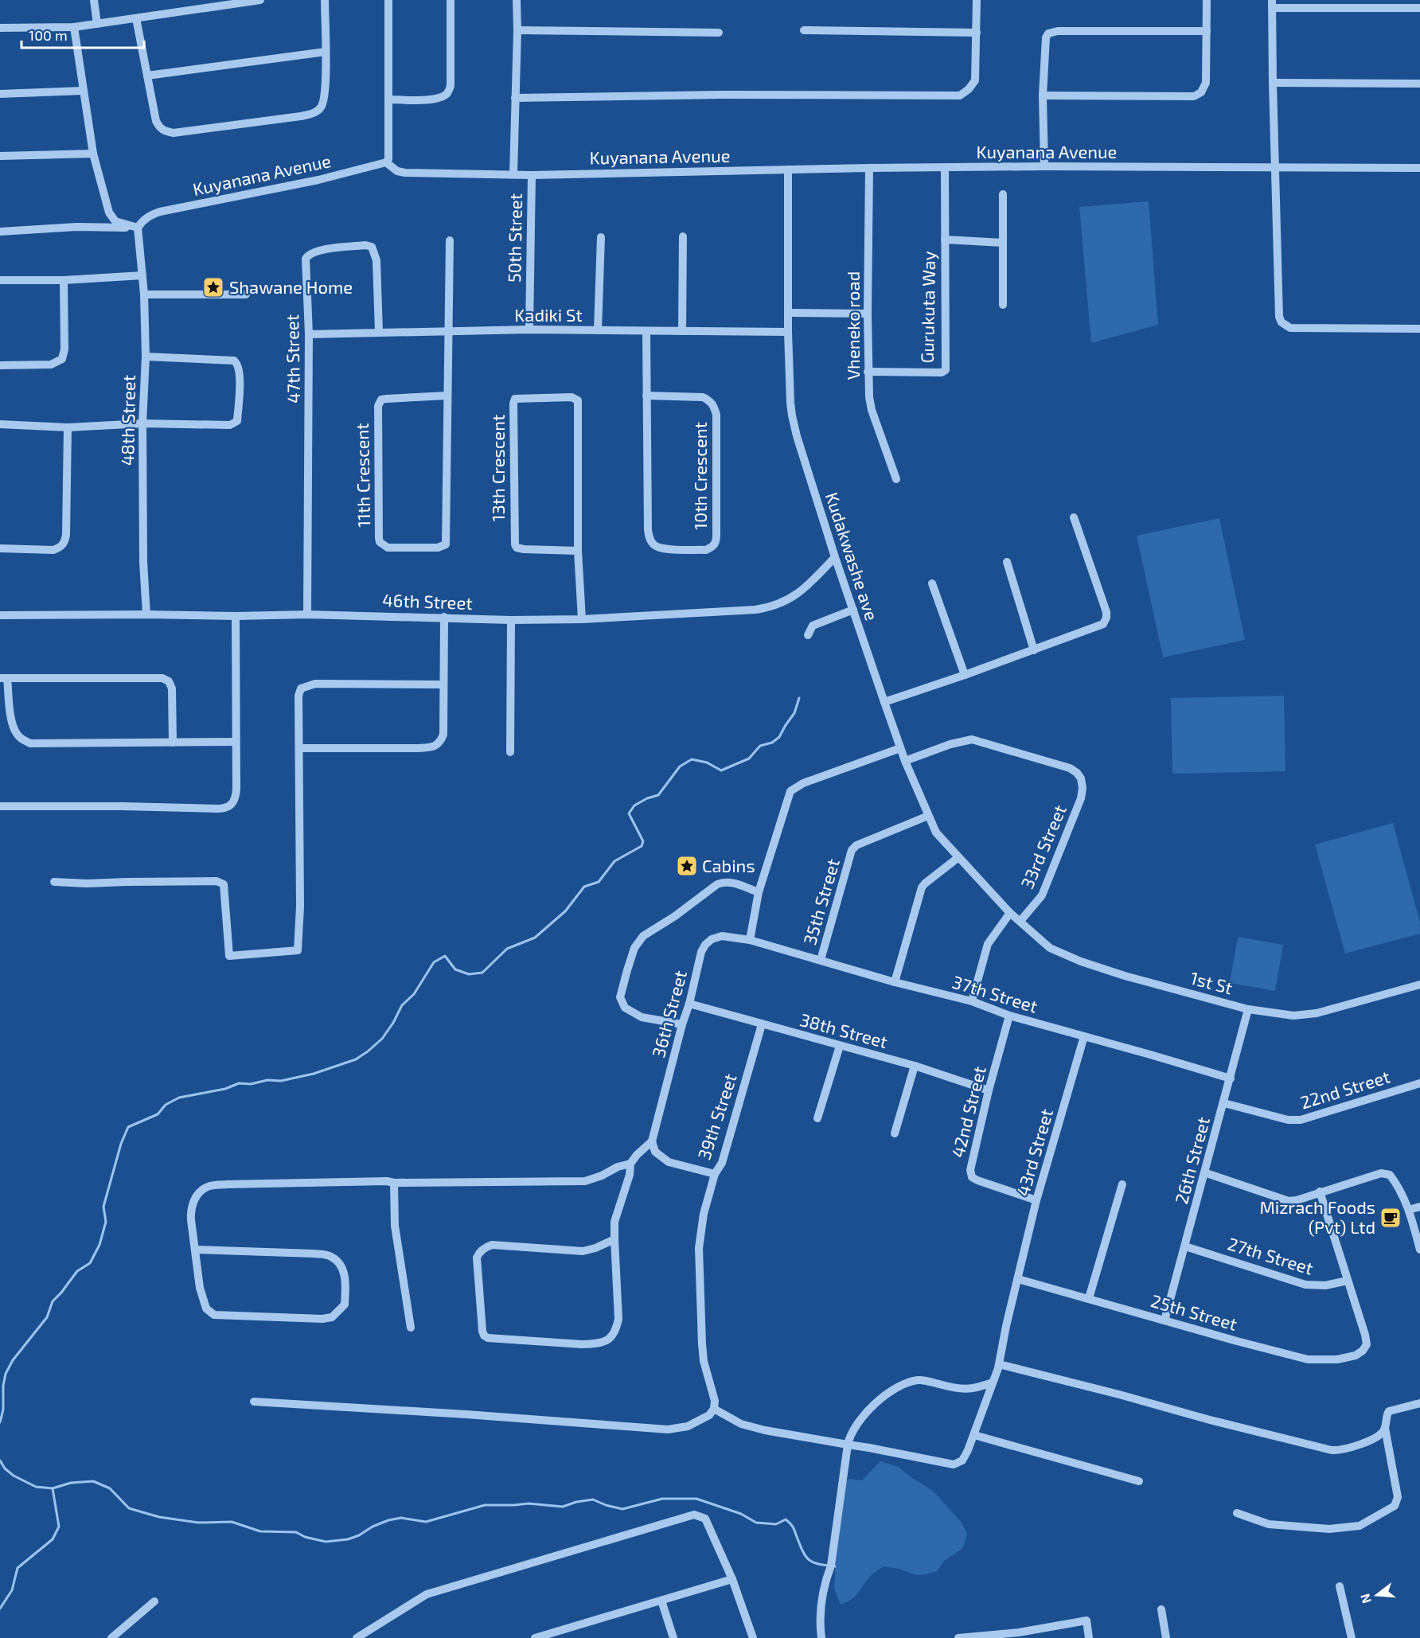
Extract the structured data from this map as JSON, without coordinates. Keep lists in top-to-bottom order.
{
  "streets": {
    "street": [
      "Kuyanana Avenue",
      "50th Street",
      "Gurukuta Way",
      "Kadiki St",
      "Vheneko road",
      "47th Street",
      "48th Street",
      "13th Crescent",
      "11th Crescent",
      "10th Crescent",
      "Kudakwashe ave",
      "46th Street",
      "33rd Street",
      "35th Street",
      "1st St",
      "37th Street",
      "36th Street",
      "38th Street",
      "22nd Street",
      "42nd Street",
      "39th Street",
      "43rd Street",
      "26th Street",
      "27th Street",
      "25th Street"
    ]
  },
  "crossings": [
    ["Kuyanana Avenue", "50th Street"],
    ["Kuyanana Avenue", "Gurukuta Way"],
    ["Kuyanana Avenue", "Vheneko road"],
    ["Kuyanana Avenue", "48th Street"],
    ["Kuyanana Avenue", "Kudakwashe ave"],
    ["50th Street", "Kadiki St"],
    ["Gurukuta Way", "Vheneko road"],
    ["Kadiki St", "47th Street"],
    ["Kadiki St", "11th Crescent"],
    ["Kadiki St", "10th Crescent"],
    ["Kadiki St", "Kudakwashe ave"],
    ["47th Street", "46th Street"],
    ["48th Street", "46th Street"],
    ["13th Crescent", "46th Street"],
    ["Kudakwashe ave", "46th Street"],
    ["Kudakwashe ave", "33rd Street"],
    ["Kudakwashe ave", "35th Street"],
    ["Kudakwashe ave", "1st St"],
    ["33rd Street", "1st St"],
    ["35th Street", "37th Street"],
    ["1st St", "26th Street"],
    ["37th Street", "36th Street"],
    ["37th Street", "42nd Street"],
    ["37th Street", "43rd Street"],
    ["37th Street", "26th Street"],
    ["36th Street", "38th Street"],
    ["36th Street", "39th Street"],
    ["38th Street", "42nd Street"],
    ["38th Street", "39th Street"],
    ["22nd Street", "26th Street"],
    ["42nd Street", "43rd Street"],
    ["43rd Street", "25th Street"],
    ["26th Street", "27th Street"],
    ["26th Street", "25th Street"],
    ["27th Street", "25th Street"]
  ],
  "places": {
    "place": ["Shawane Home", "Cabins"],
    "cafe": ["Mizrach Foods (Pvt) Ltd"]
  },
  "scale_bar": "100 m",
  "north": "left"
}
